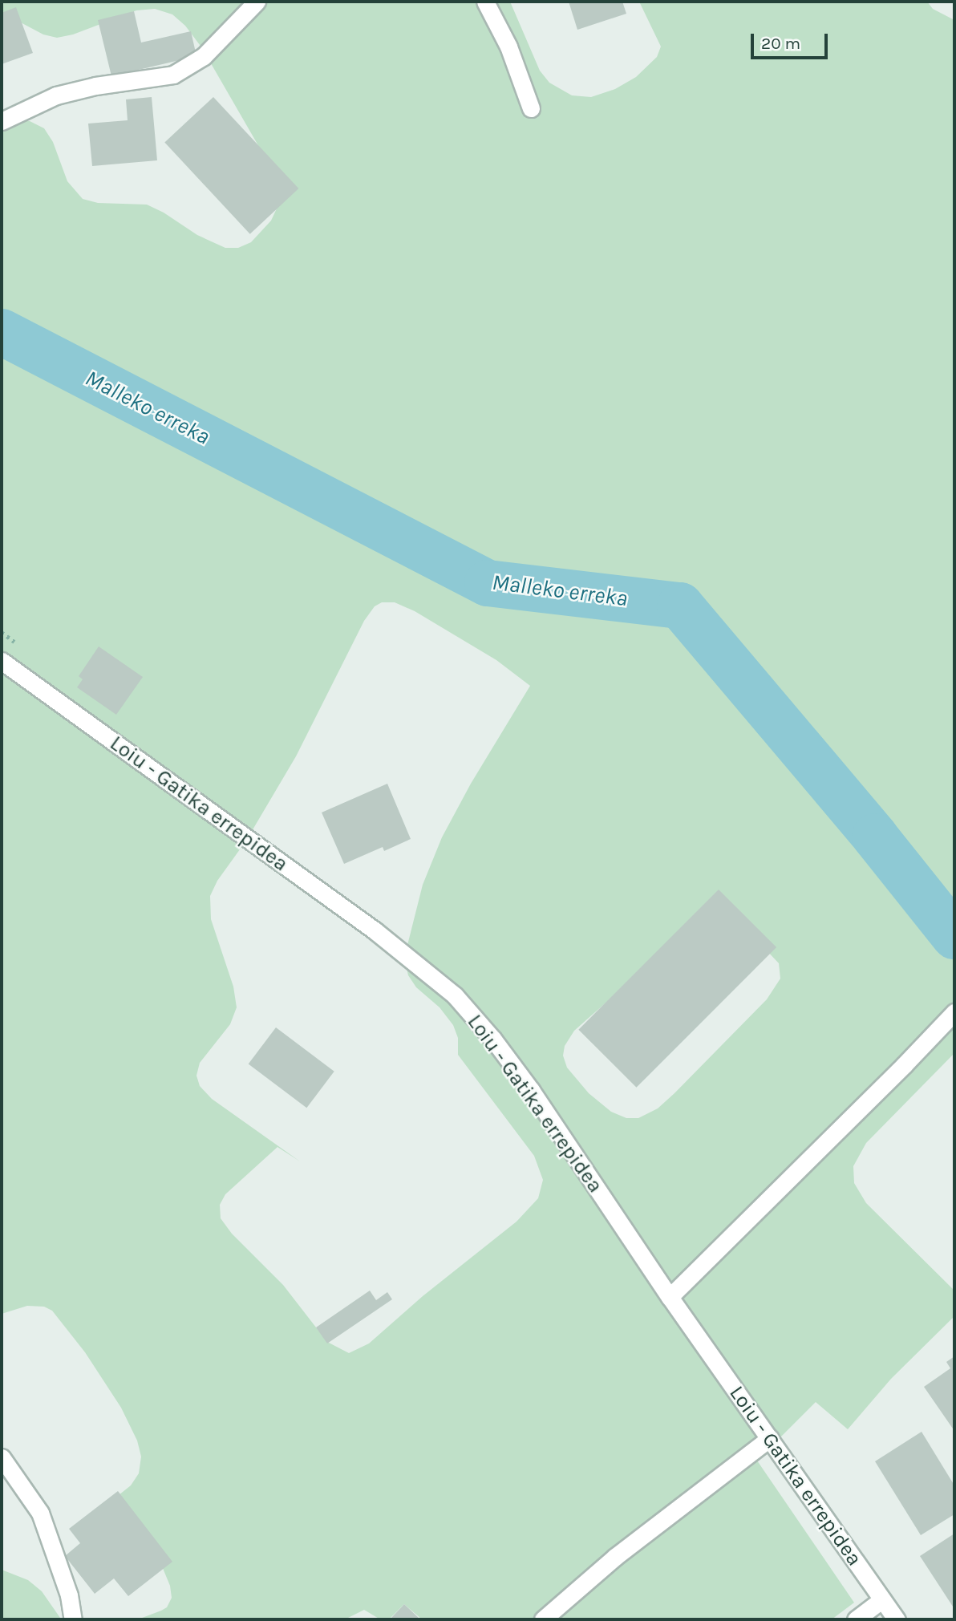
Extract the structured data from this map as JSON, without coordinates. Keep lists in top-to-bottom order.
{
  "streets": {
    "street": ["Loiu - Gatika errepidea"]
  },
  "water": ["Malleko erreka"],
  "scale_bar": "20 m"
}
